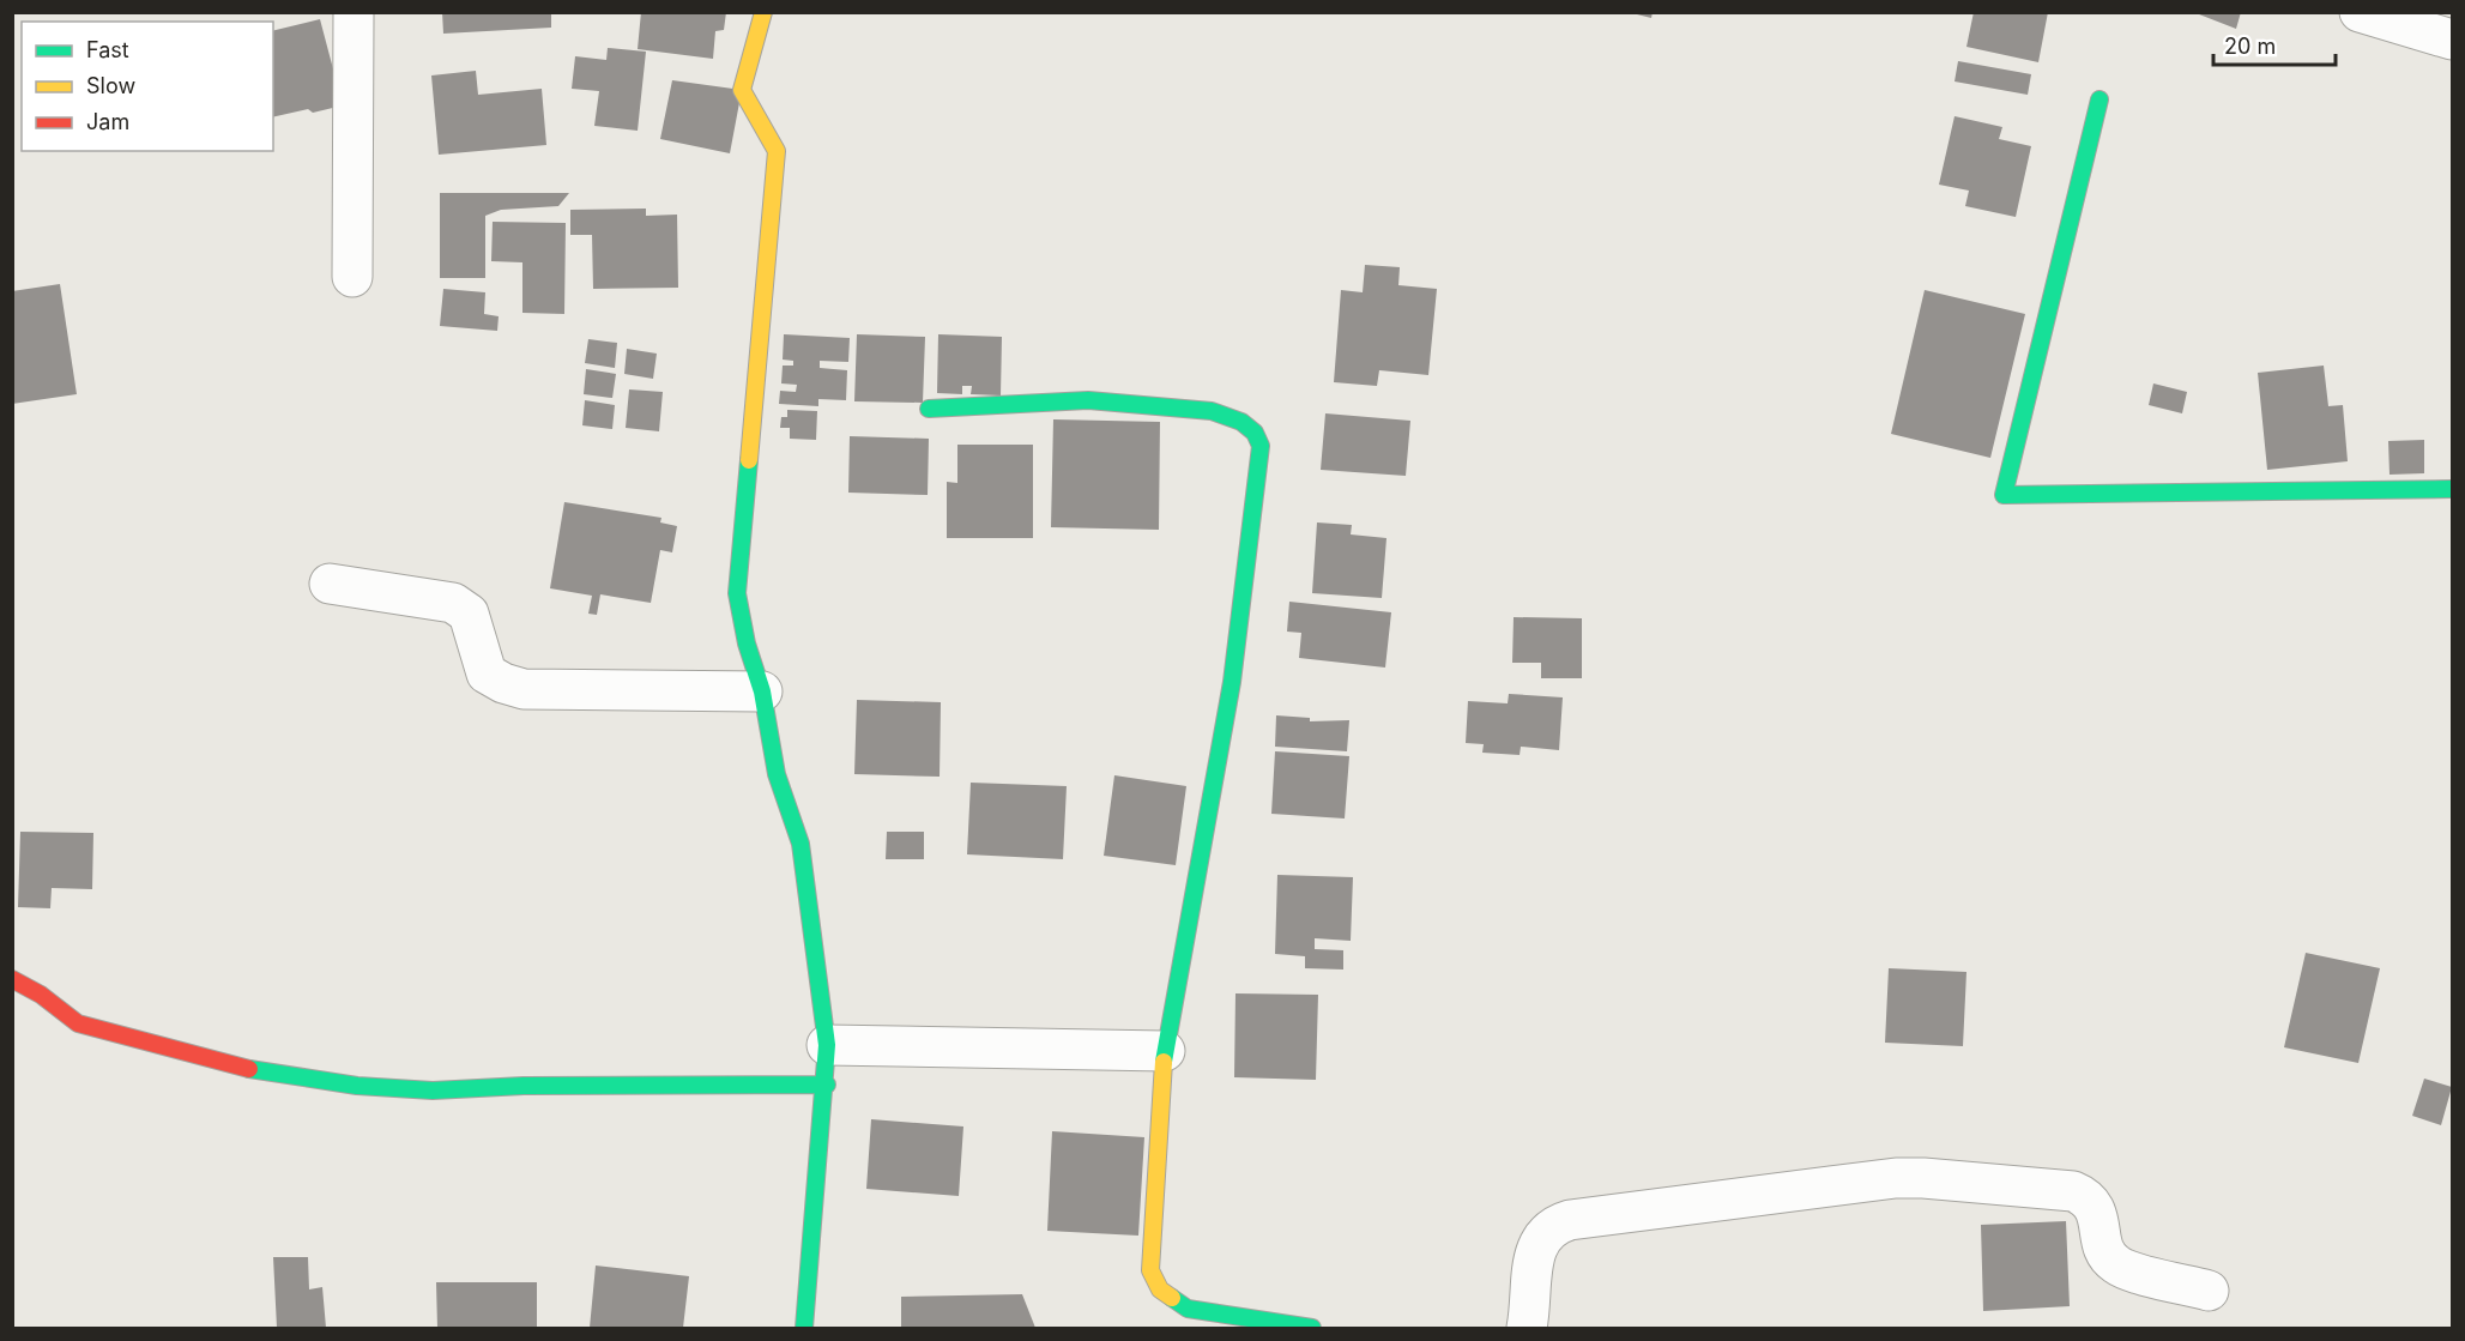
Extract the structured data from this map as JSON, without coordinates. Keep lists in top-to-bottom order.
{
  "legend": ["Fast", "Slow", "Jam"],
  "scale_bar": "20 m"
}
